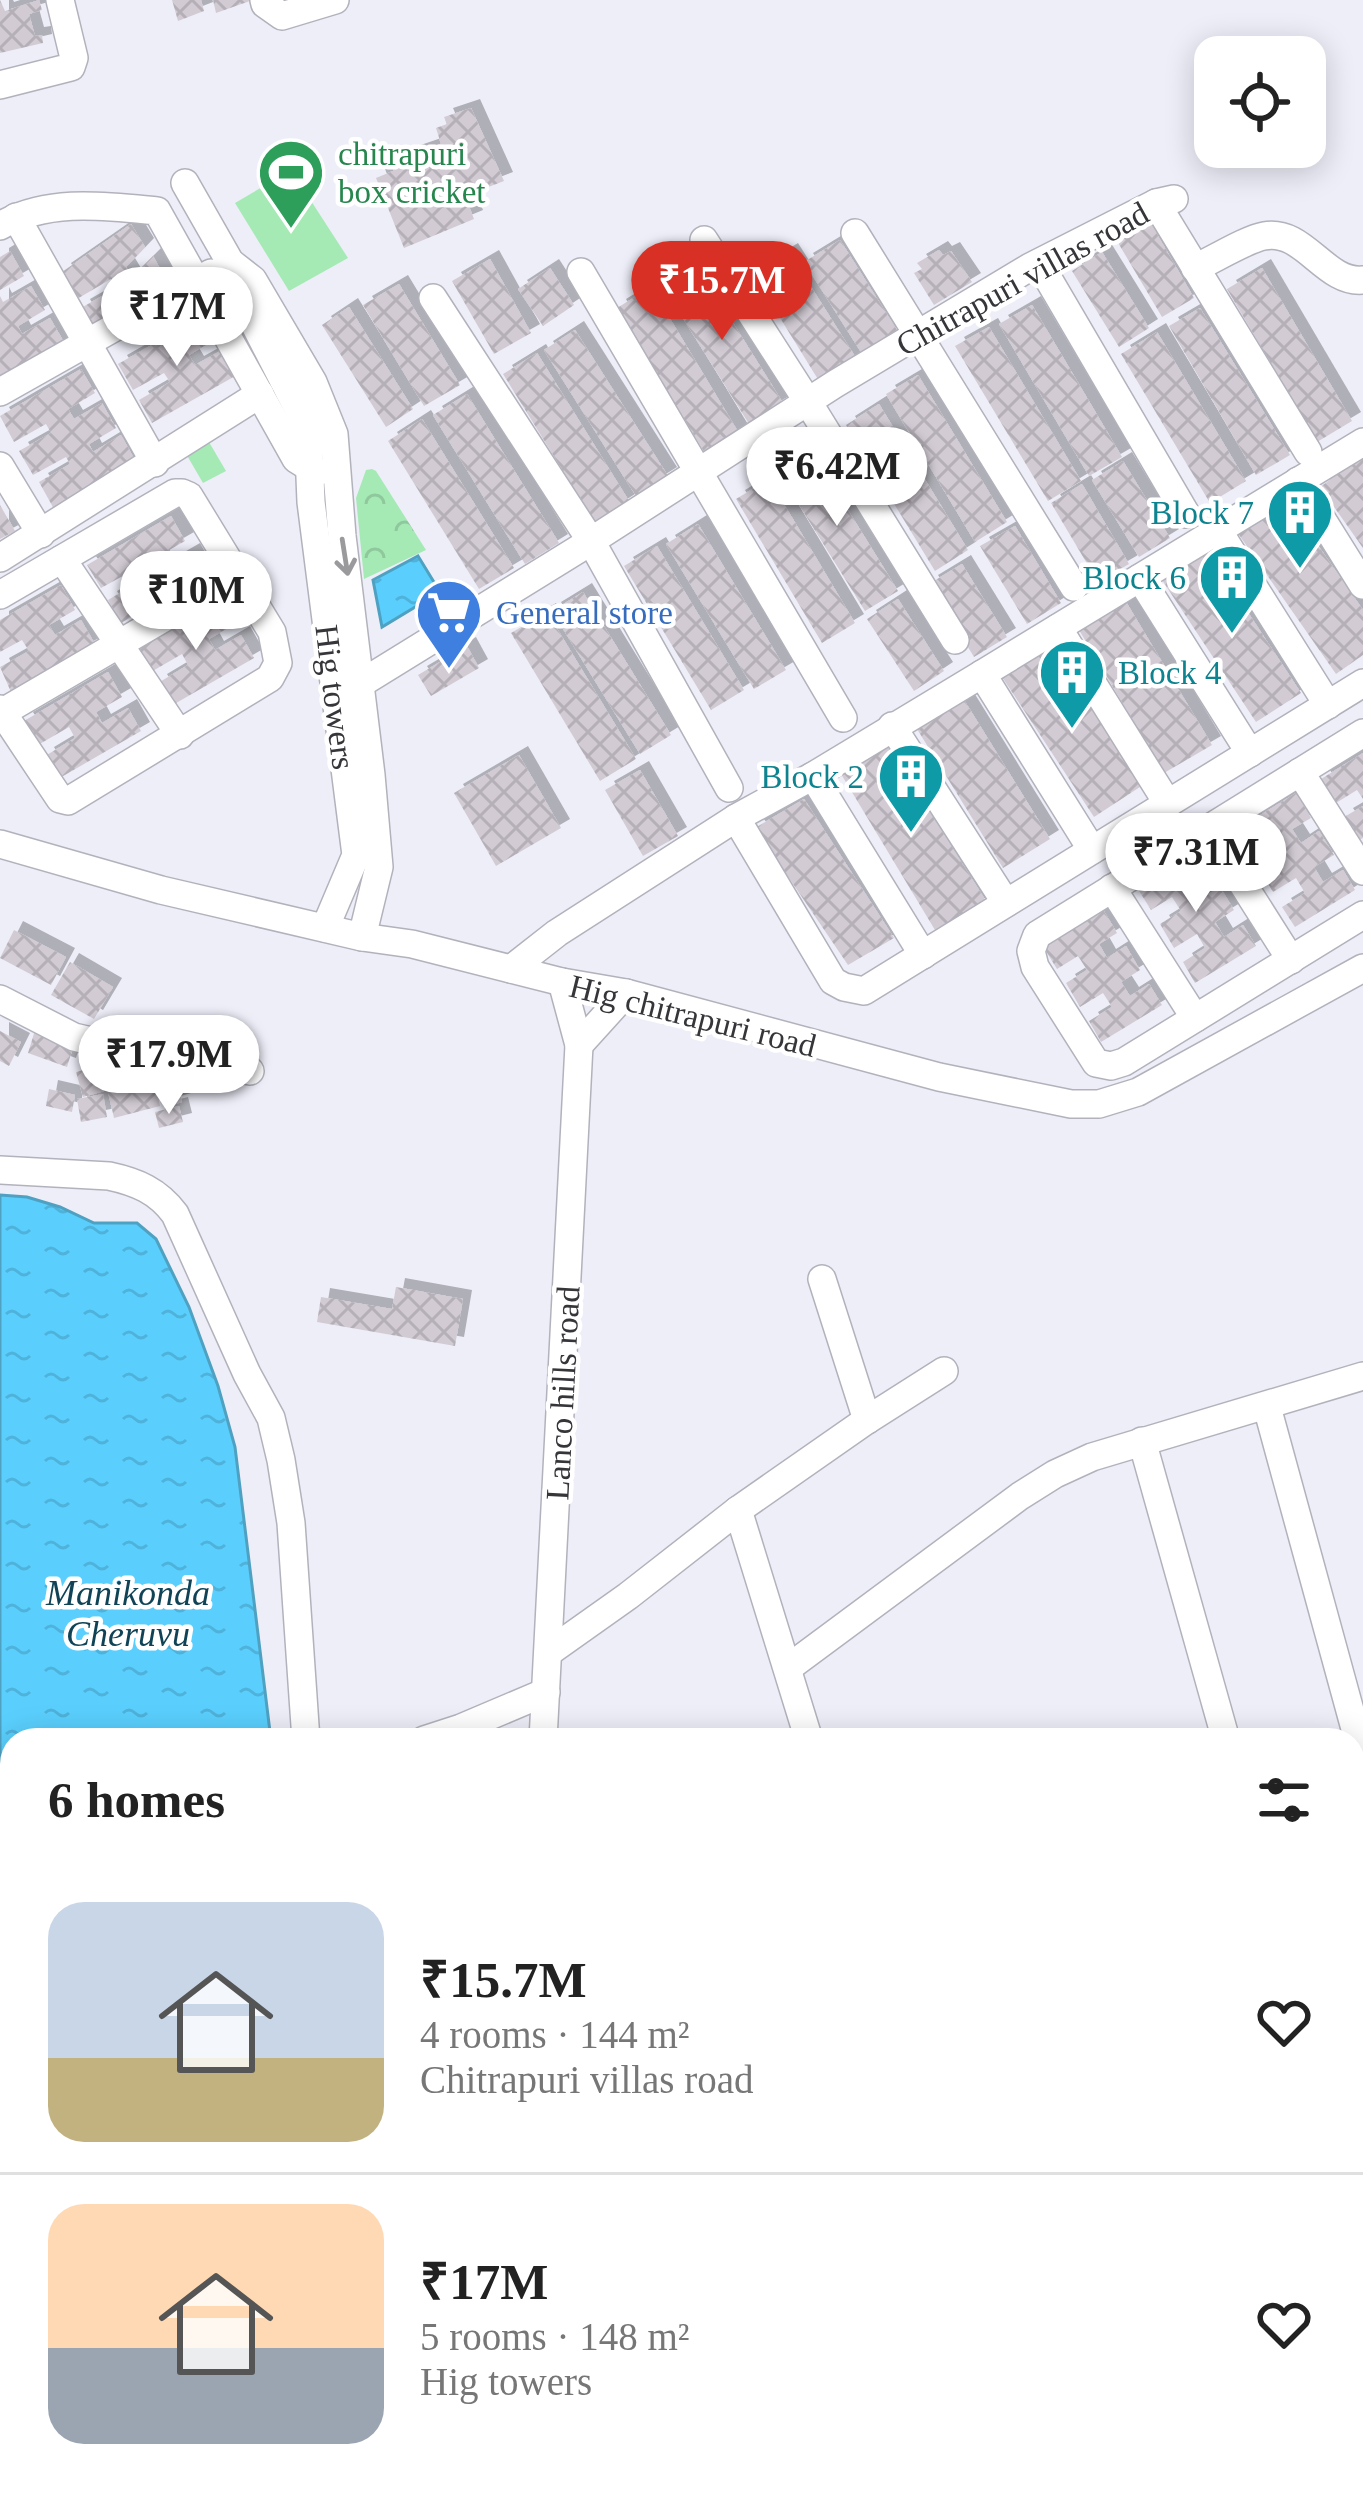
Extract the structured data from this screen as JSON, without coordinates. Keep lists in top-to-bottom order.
{
  "streets": {
    "street": [
      "Chitrapuri villas road",
      "Hig towers",
      "Hig chitrapuri road",
      "Lanco hills road"
    ]
  },
  "crossings": [
    ["Chitrapuri villas road", "Hig towers"],
    ["Hig towers", "Hig chitrapuri road"],
    ["Hig chitrapuri road", "Lanco hills road"]
  ],
  "water": ["Manikonda Cheruvu"],
  "places": {
    "sports": ["chitrapuri box cricket"],
    "building": [
      "Block 7",
      "Block 6",
      "Block 4",
      "Block 2"
    ],
    "supermarket": ["General store"]
  },
  "page": {
    "price": [
      "₹15.7M",
      "₹17M",
      "₹6.42M",
      "₹10M",
      "₹7.31M",
      "₹17.9M"
    ],
    "heading": "6 homes",
    "list": [
      {
        "name": "₹15.7M",
        "note": "4 rooms · 144 m² · Chitrapuri villas road"
      },
      {
        "name": "₹17M",
        "note": "5 rooms · 148 m² · Hig towers"
      }
    ]
  }
}
